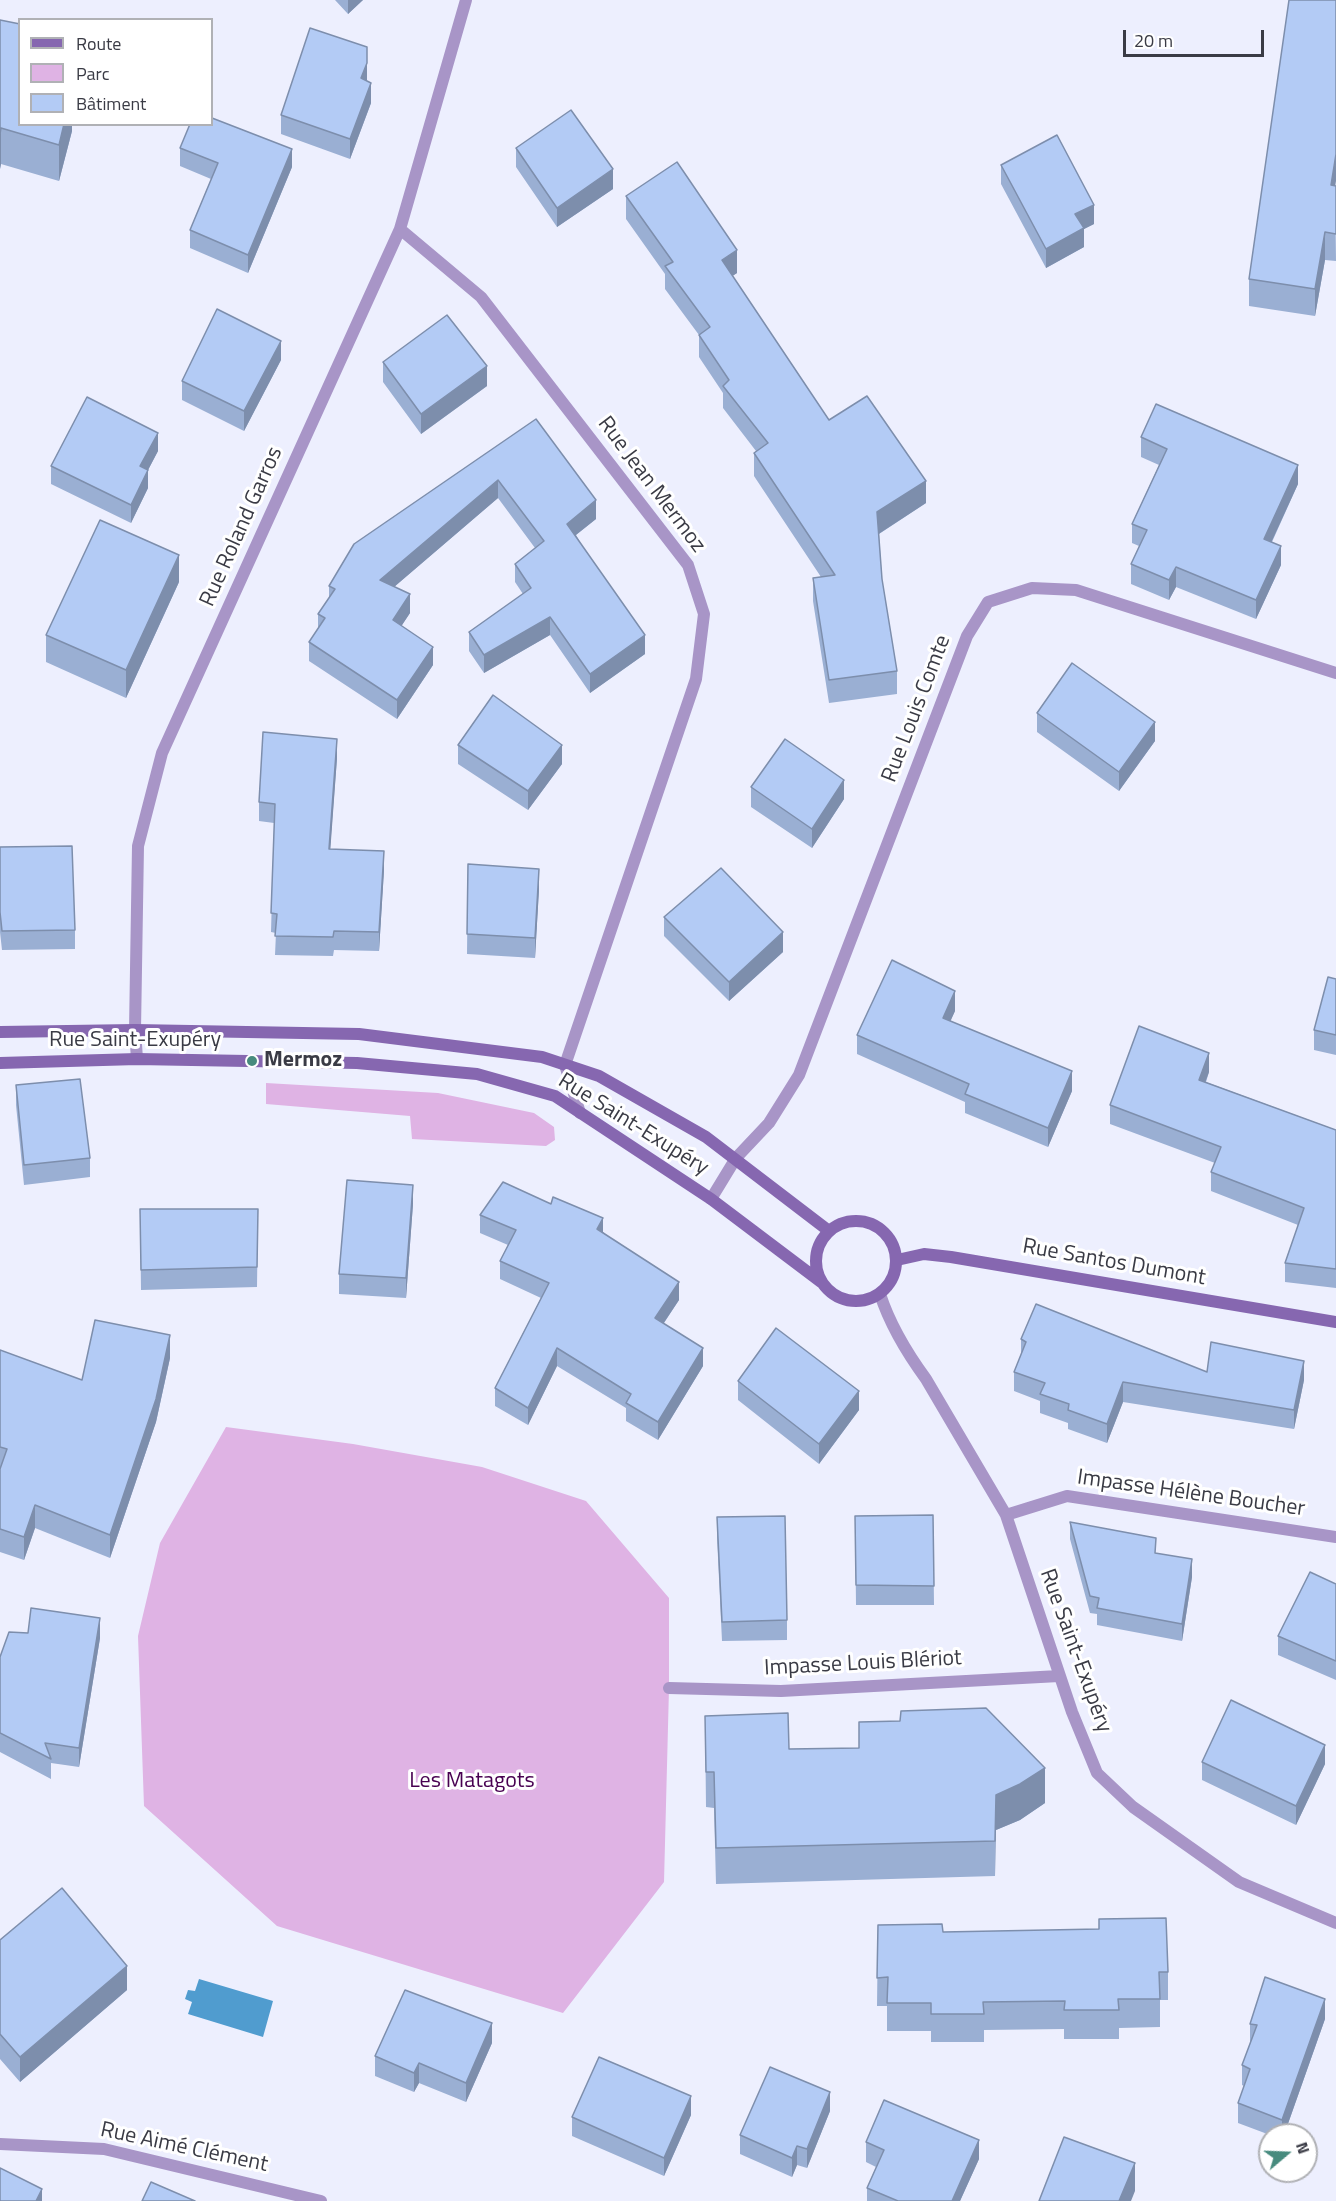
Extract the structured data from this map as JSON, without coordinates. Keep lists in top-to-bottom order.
{
  "streets": {
    "main road": ["Rue Saint-Exupéry", "Rue Santos Dumont"],
    "street": [
      "Rue Jean Mermoz",
      "Rue Roland Garros",
      "Rue Louis Comte",
      "Impasse Hélène Boucher",
      "Impasse Louis Blériot",
      "Rue Aimé Clément"
    ]
  },
  "crossings": [
    ["Rue Jean Mermoz", "Rue Roland Garros"],
    ["Rue Jean Mermoz", "Rue Saint-Exupéry"],
    ["Rue Roland Garros", "Rue Saint-Exupéry"],
    ["Rue Louis Comte", "Rue Saint-Exupéry"],
    ["Rue Saint-Exupéry", "Rue Santos Dumont"],
    ["Rue Saint-Exupéry", "Impasse Hélène Boucher"],
    ["Rue Saint-Exupéry", "Impasse Louis Blériot"]
  ],
  "parks": ["Les Matagots"],
  "places": ["Mermoz"],
  "legend": ["Route", "Parc", "Bâtiment"],
  "scale_bar": "20 m",
  "north": "right"
}
